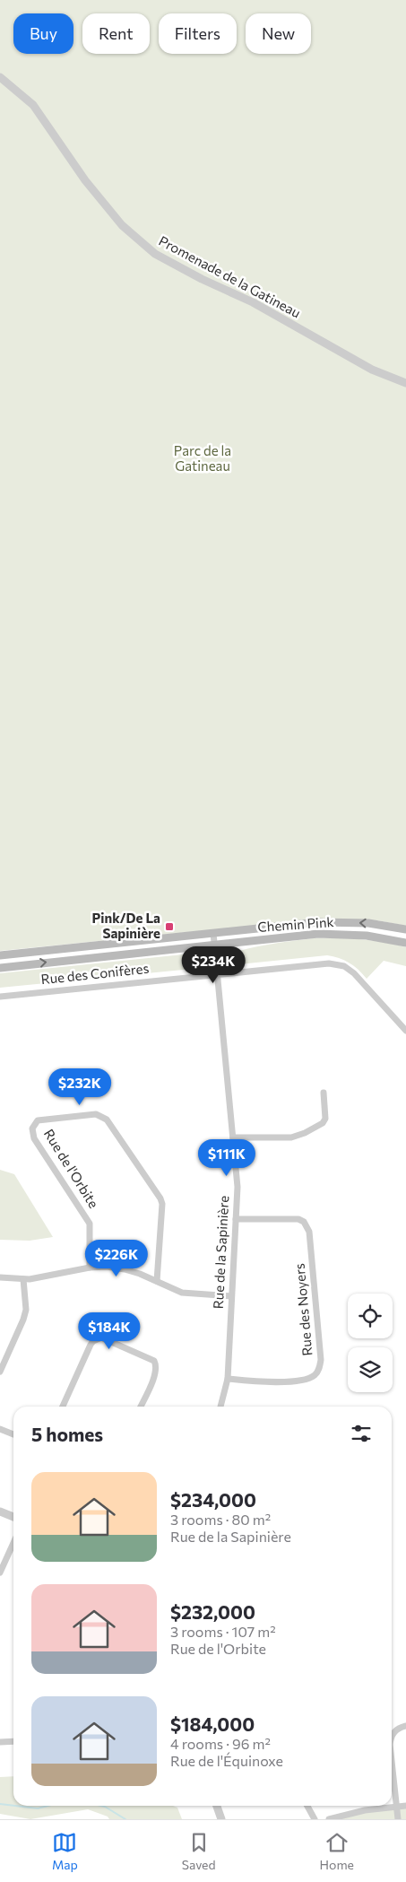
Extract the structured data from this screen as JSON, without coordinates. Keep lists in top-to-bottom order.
{
  "streets": {
    "main road": ["Chemin Pink"],
    "street": [
      "Promenade de la Gatineau",
      "Rue des Conifères",
      "Rue de l'Orbite",
      "Rue de la Sapinière",
      "Rue des Noyers"
    ]
  },
  "crossings": [
    ["Chemin Pink", "Rue de la Sapinière"],
    ["Rue des Conifères", "Rue de la Sapinière"],
    ["Rue de la Sapinière", "Rue des Noyers"]
  ],
  "parks": ["Parc de la Gatineau"],
  "places": {
    "transit": ["Pink/De La Sapinière"]
  },
  "page": {
    "chip": [
      "Buy",
      "Rent",
      "Filters",
      "New"
    ],
    "price": [
      "$234K",
      "$232K",
      "$111K",
      "$226K",
      "$184K"
    ],
    "heading": "5 homes",
    "list": [
      {
        "name": "$234,000",
        "note": "3 rooms · 80 m² · Rue de la Sapinière"
      },
      {
        "name": "$232,000",
        "note": "3 rooms · 107 m² · Rue de l'Orbite"
      },
      {
        "name": "$184,000",
        "note": "4 rooms · 96 m² · Rue de l'Équinoxe"
      }
    ],
    "tabs": ["Map", "Saved", "Home"]
  }
}
